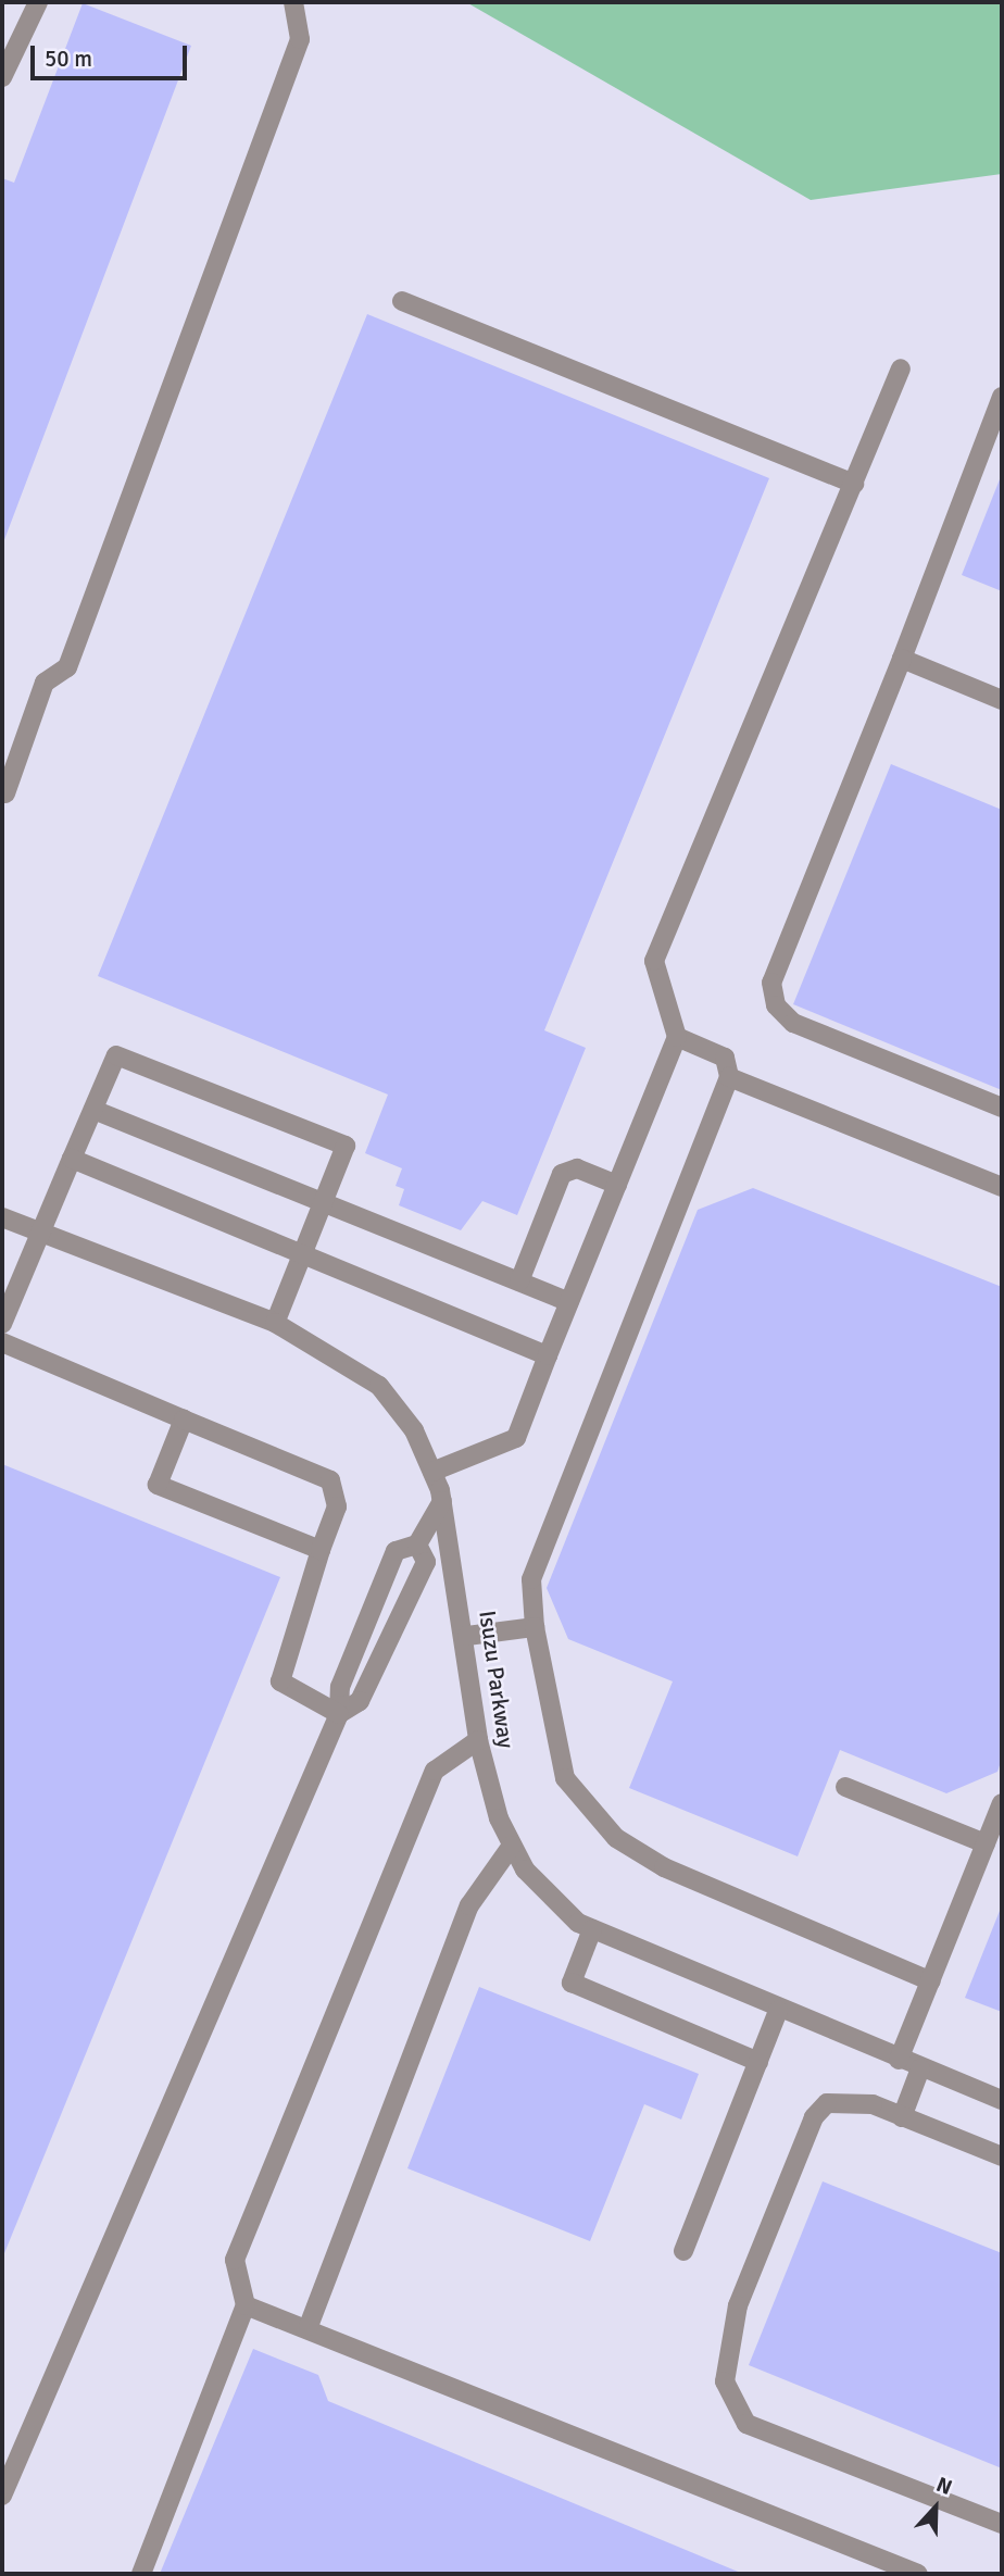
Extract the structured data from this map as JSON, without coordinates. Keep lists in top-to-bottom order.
{
  "streets": {
    "street": ["Isuzu Parkway"]
  },
  "scale_bar": "50 m",
  "north": "top"
}
